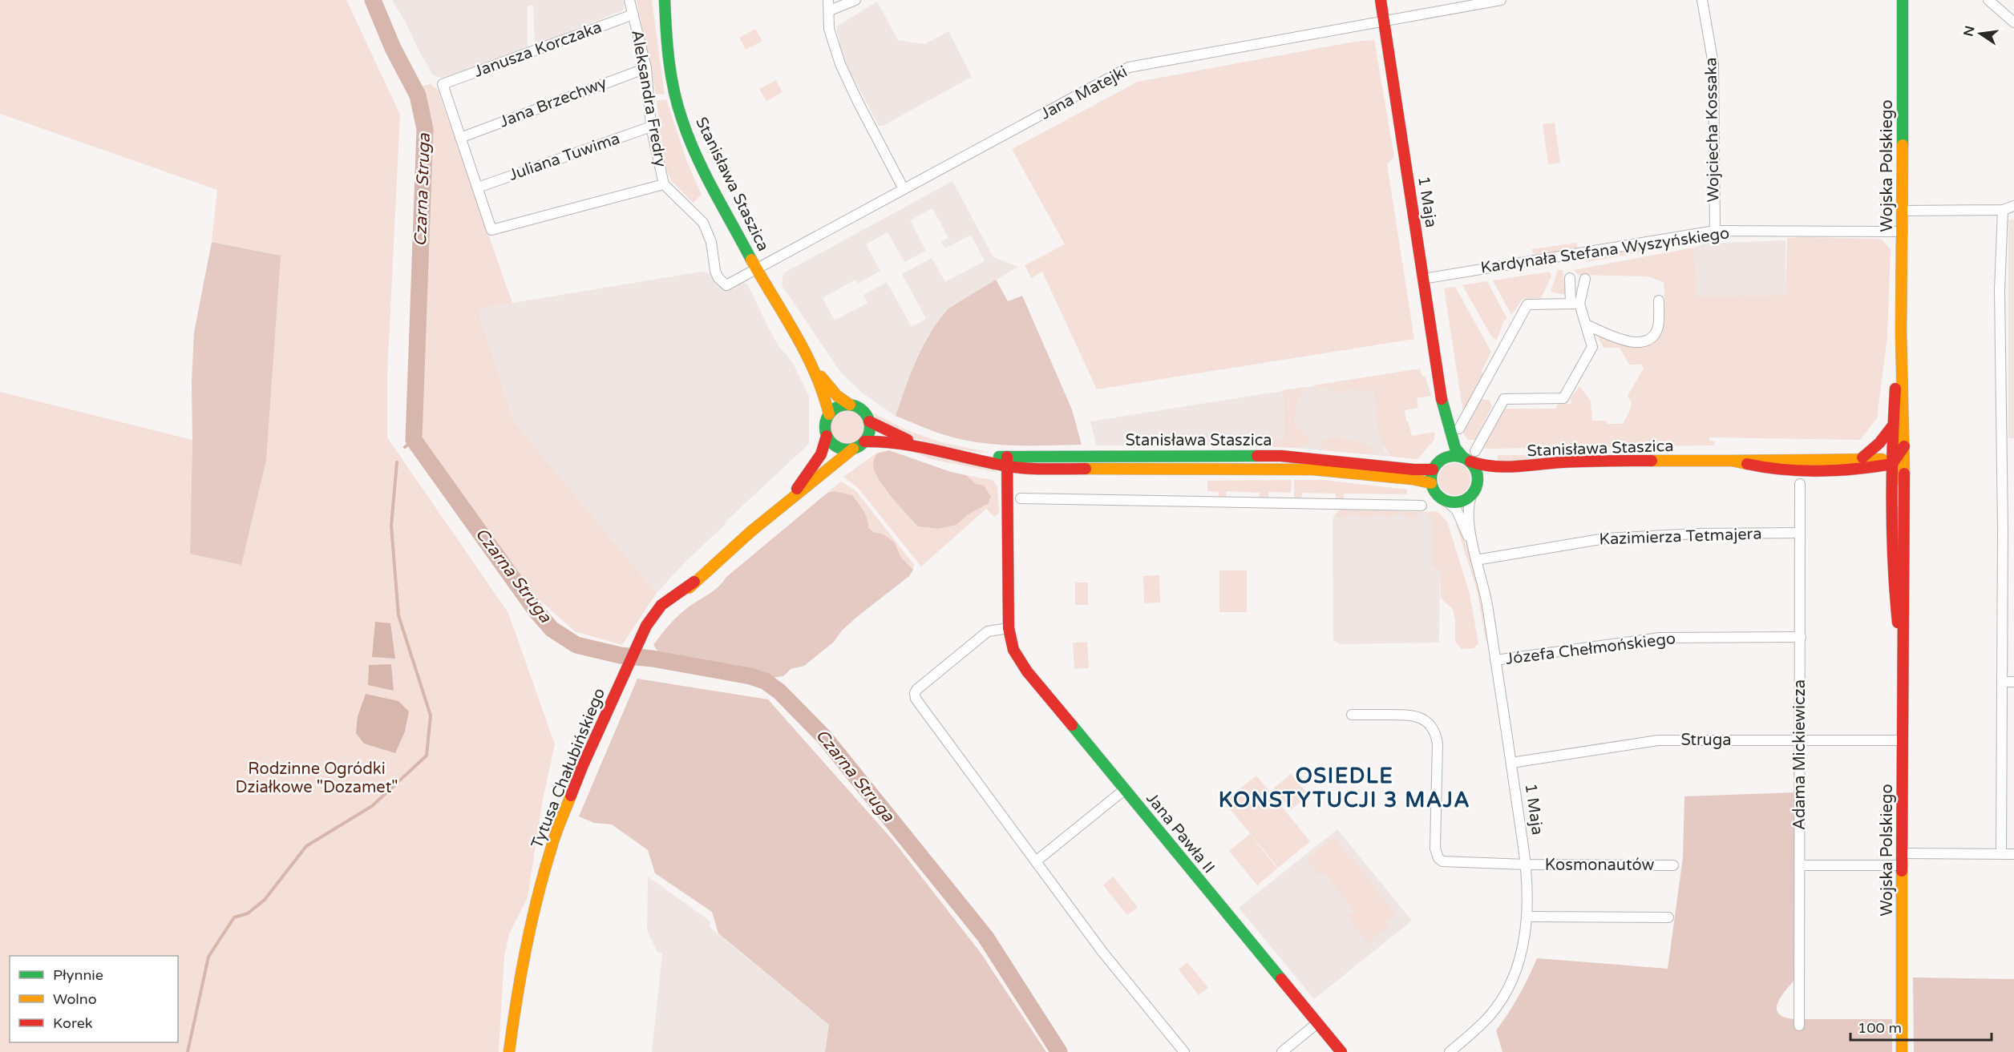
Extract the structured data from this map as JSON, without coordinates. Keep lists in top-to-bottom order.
{
  "streets": {
    "street": [
      "Janusza Korczaka",
      "Jana Matejki",
      "Aleksandra Fredry",
      "Jana Brzechwy",
      "Wojciecha Kossaka",
      "Juliana Tuwima",
      "Wojska Polskiego",
      "Stanisława Staszica",
      "1 Maja",
      "Kardynała Stefana Wyszyńskiego",
      "Kazimierza Tetmajera",
      "Józefa Chełmońskiego",
      "Struga",
      "Adama Mickiewicza",
      "Tytusa Chałubińskiego",
      "Jana Pawła II",
      "Kosmonautów"
    ]
  },
  "crossings": [
    ["Janusza Korczaka", "Aleksandra Fredry"],
    ["Janusza Korczaka", "Jana Brzechwy"],
    ["Jana Matejki", "Aleksandra Fredry"],
    ["Jana Matejki", "Stanisława Staszica"],
    ["Jana Matejki", "1 Maja"],
    ["Aleksandra Fredry", "Jana Brzechwy"],
    ["Aleksandra Fredry", "Juliana Tuwima"],
    ["Aleksandra Fredry", "Stanisława Staszica"],
    ["Wojciecha Kossaka", "Kardynała Stefana Wyszyńskiego"],
    ["Wojska Polskiego", "Stanisława Staszica"],
    ["Wojska Polskiego", "Kardynała Stefana Wyszyńskiego"],
    ["Wojska Polskiego", "Struga"],
    ["Stanisława Staszica", "1 Maja"],
    ["Stanisława Staszica", "Tytusa Chałubińskiego"],
    ["Stanisława Staszica", "Jana Pawła II"],
    ["1 Maja", "Kardynała Stefana Wyszyńskiego"],
    ["1 Maja", "Kazimierza Tetmajera"],
    ["1 Maja", "Józefa Chełmońskiego"],
    ["1 Maja", "Struga"],
    ["1 Maja", "Kosmonautów"],
    ["Kazimierza Tetmajera", "Adama Mickiewicza"],
    ["Józefa Chełmońskiego", "Adama Mickiewicza"],
    ["Struga", "Adama Mickiewicza"]
  ],
  "districts": ["OSIEDLE KONSTYTUCJI 3 MAJA"],
  "water": ["Czarna Struga"],
  "parks": ["Rodzinne Ogródki Działkowe \"Dozamet\""],
  "legend": ["Płynnie", "Wolno", "Korek"],
  "scale_bar": "100 m",
  "north": "left"
}
